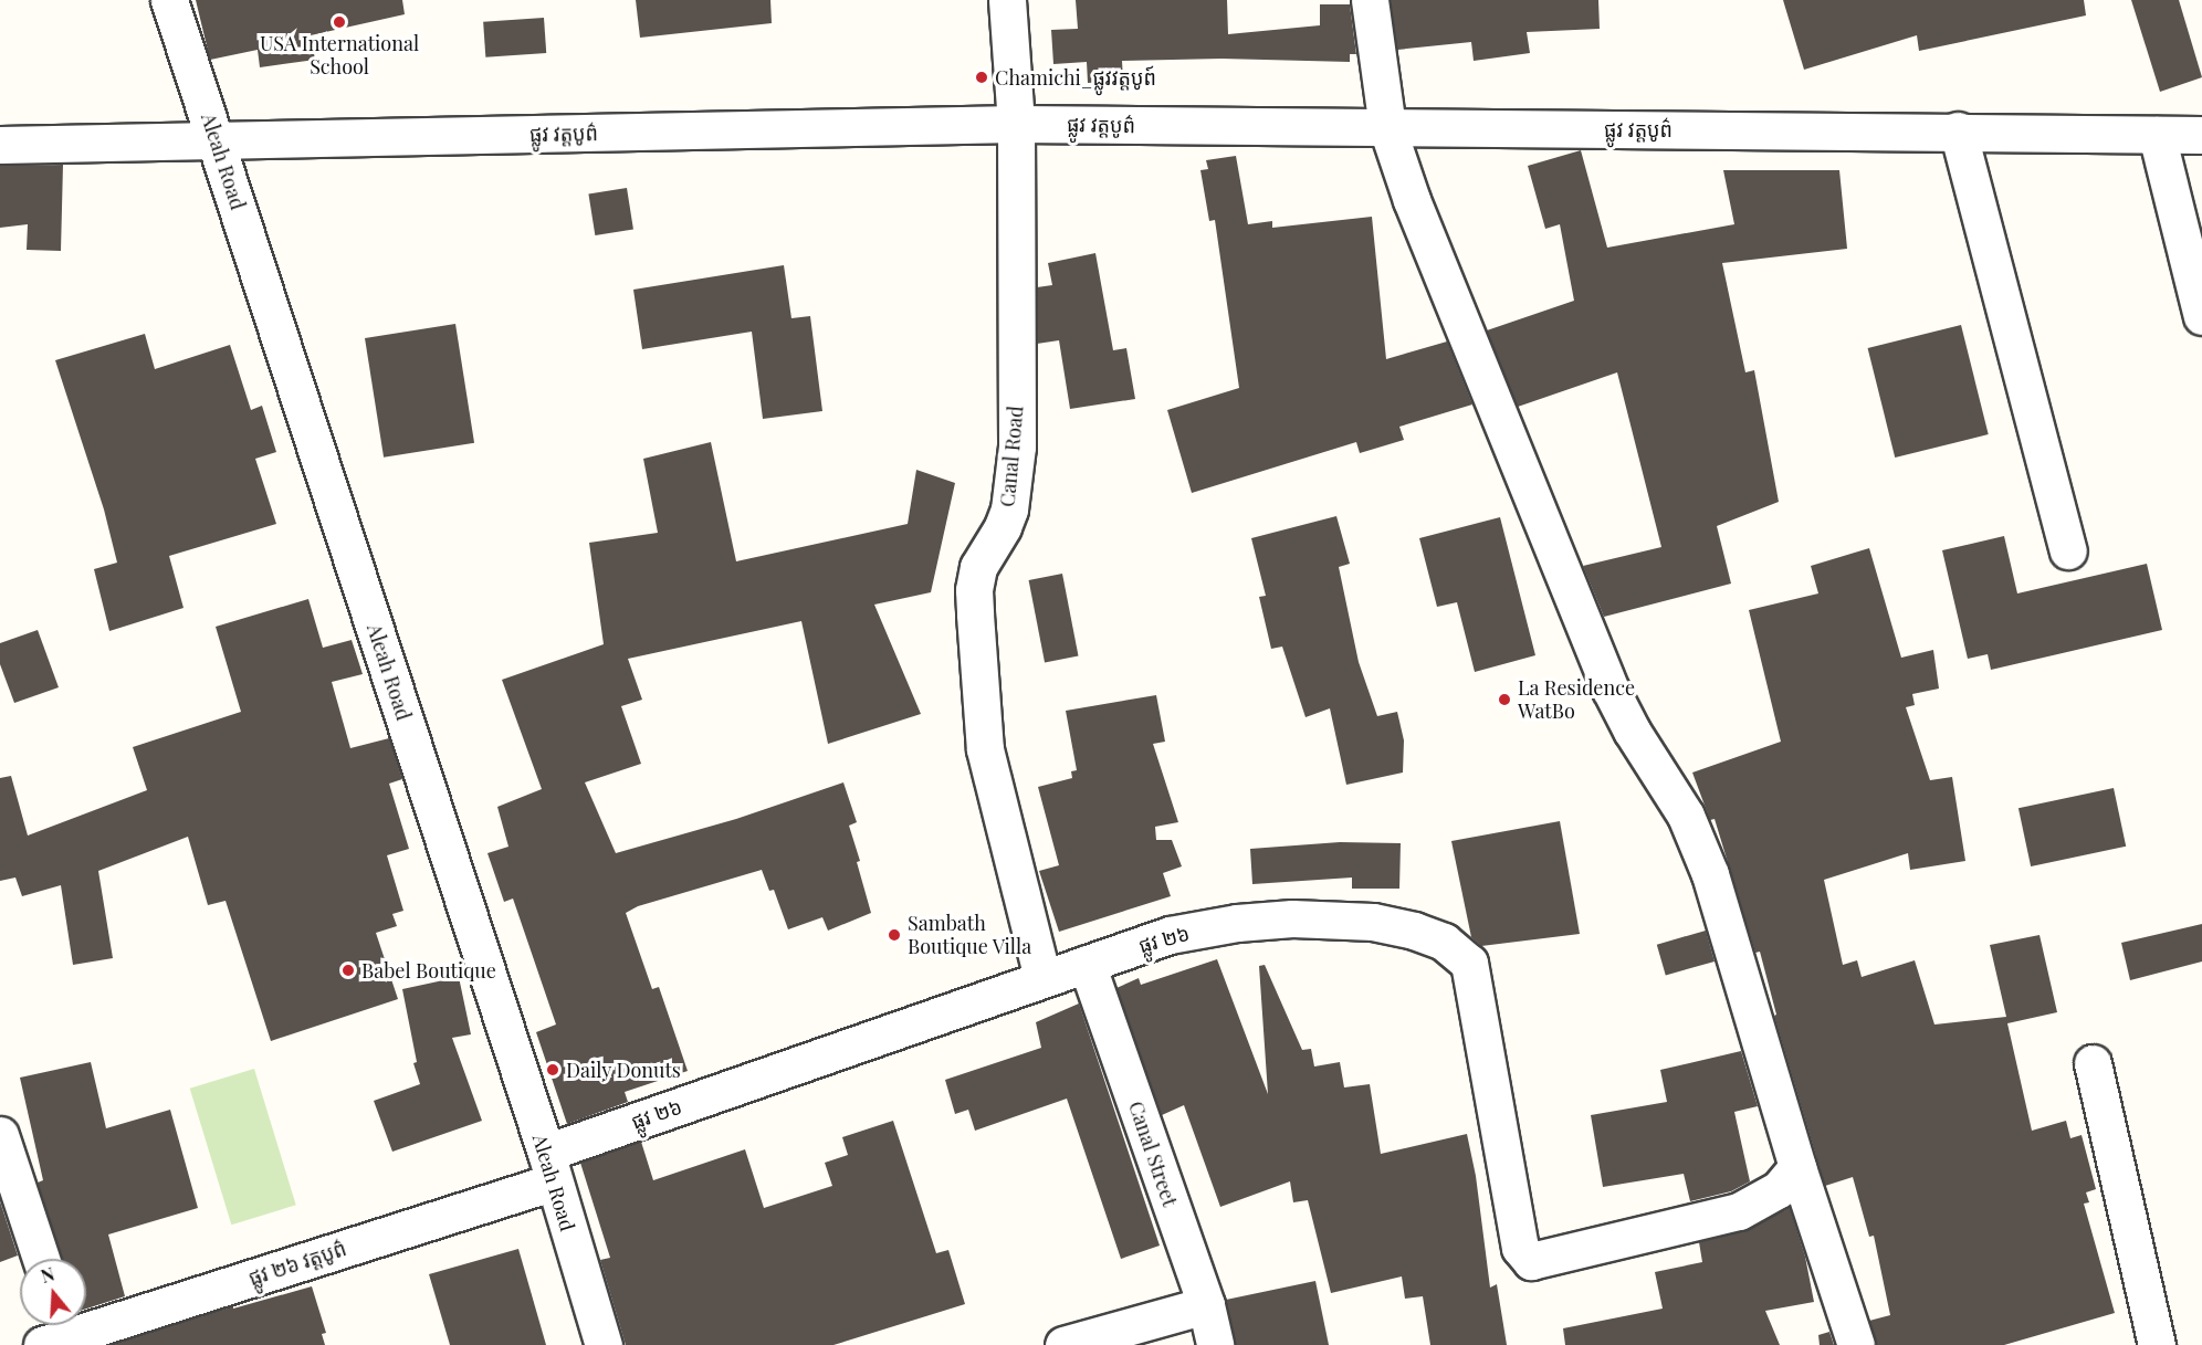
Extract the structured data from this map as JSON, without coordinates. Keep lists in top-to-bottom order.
{
  "streets": {
    "street": [
      "ផ្លូវ វត្តបូព៌",
      "Aleah Road",
      "Canal Road",
      "ផ្លូវ ២៦",
      "Canal Street",
      "ផ្លូវ ២៦ វត្តបូព៌"
    ]
  },
  "crossings": [
    ["ផ្លូវ វត្តបូព៌", "Aleah Road"],
    ["ផ្លូវ វត្តបូព៌", "Canal Road"],
    ["Aleah Road", "ផ្លូវ ២៦"],
    ["Aleah Road", "ផ្លូវ ២៦ វត្តបូព៌"],
    ["Canal Road", "ផ្លូវ ២៦"],
    ["ផ្លូវ ២៦", "Canal Street"],
    ["ផ្លូវ ២៦", "ផ្លូវ ២៦ វត្តបូព៌"]
  ],
  "places": [
    "USA International School",
    "Chamichi_ផ្លូវវត្តបូព៍",
    "La Residence WatBo",
    "Sambath Boutique Villa",
    "Babel Boutique",
    "Daily Donuts"
  ],
  "north": "top"
}
